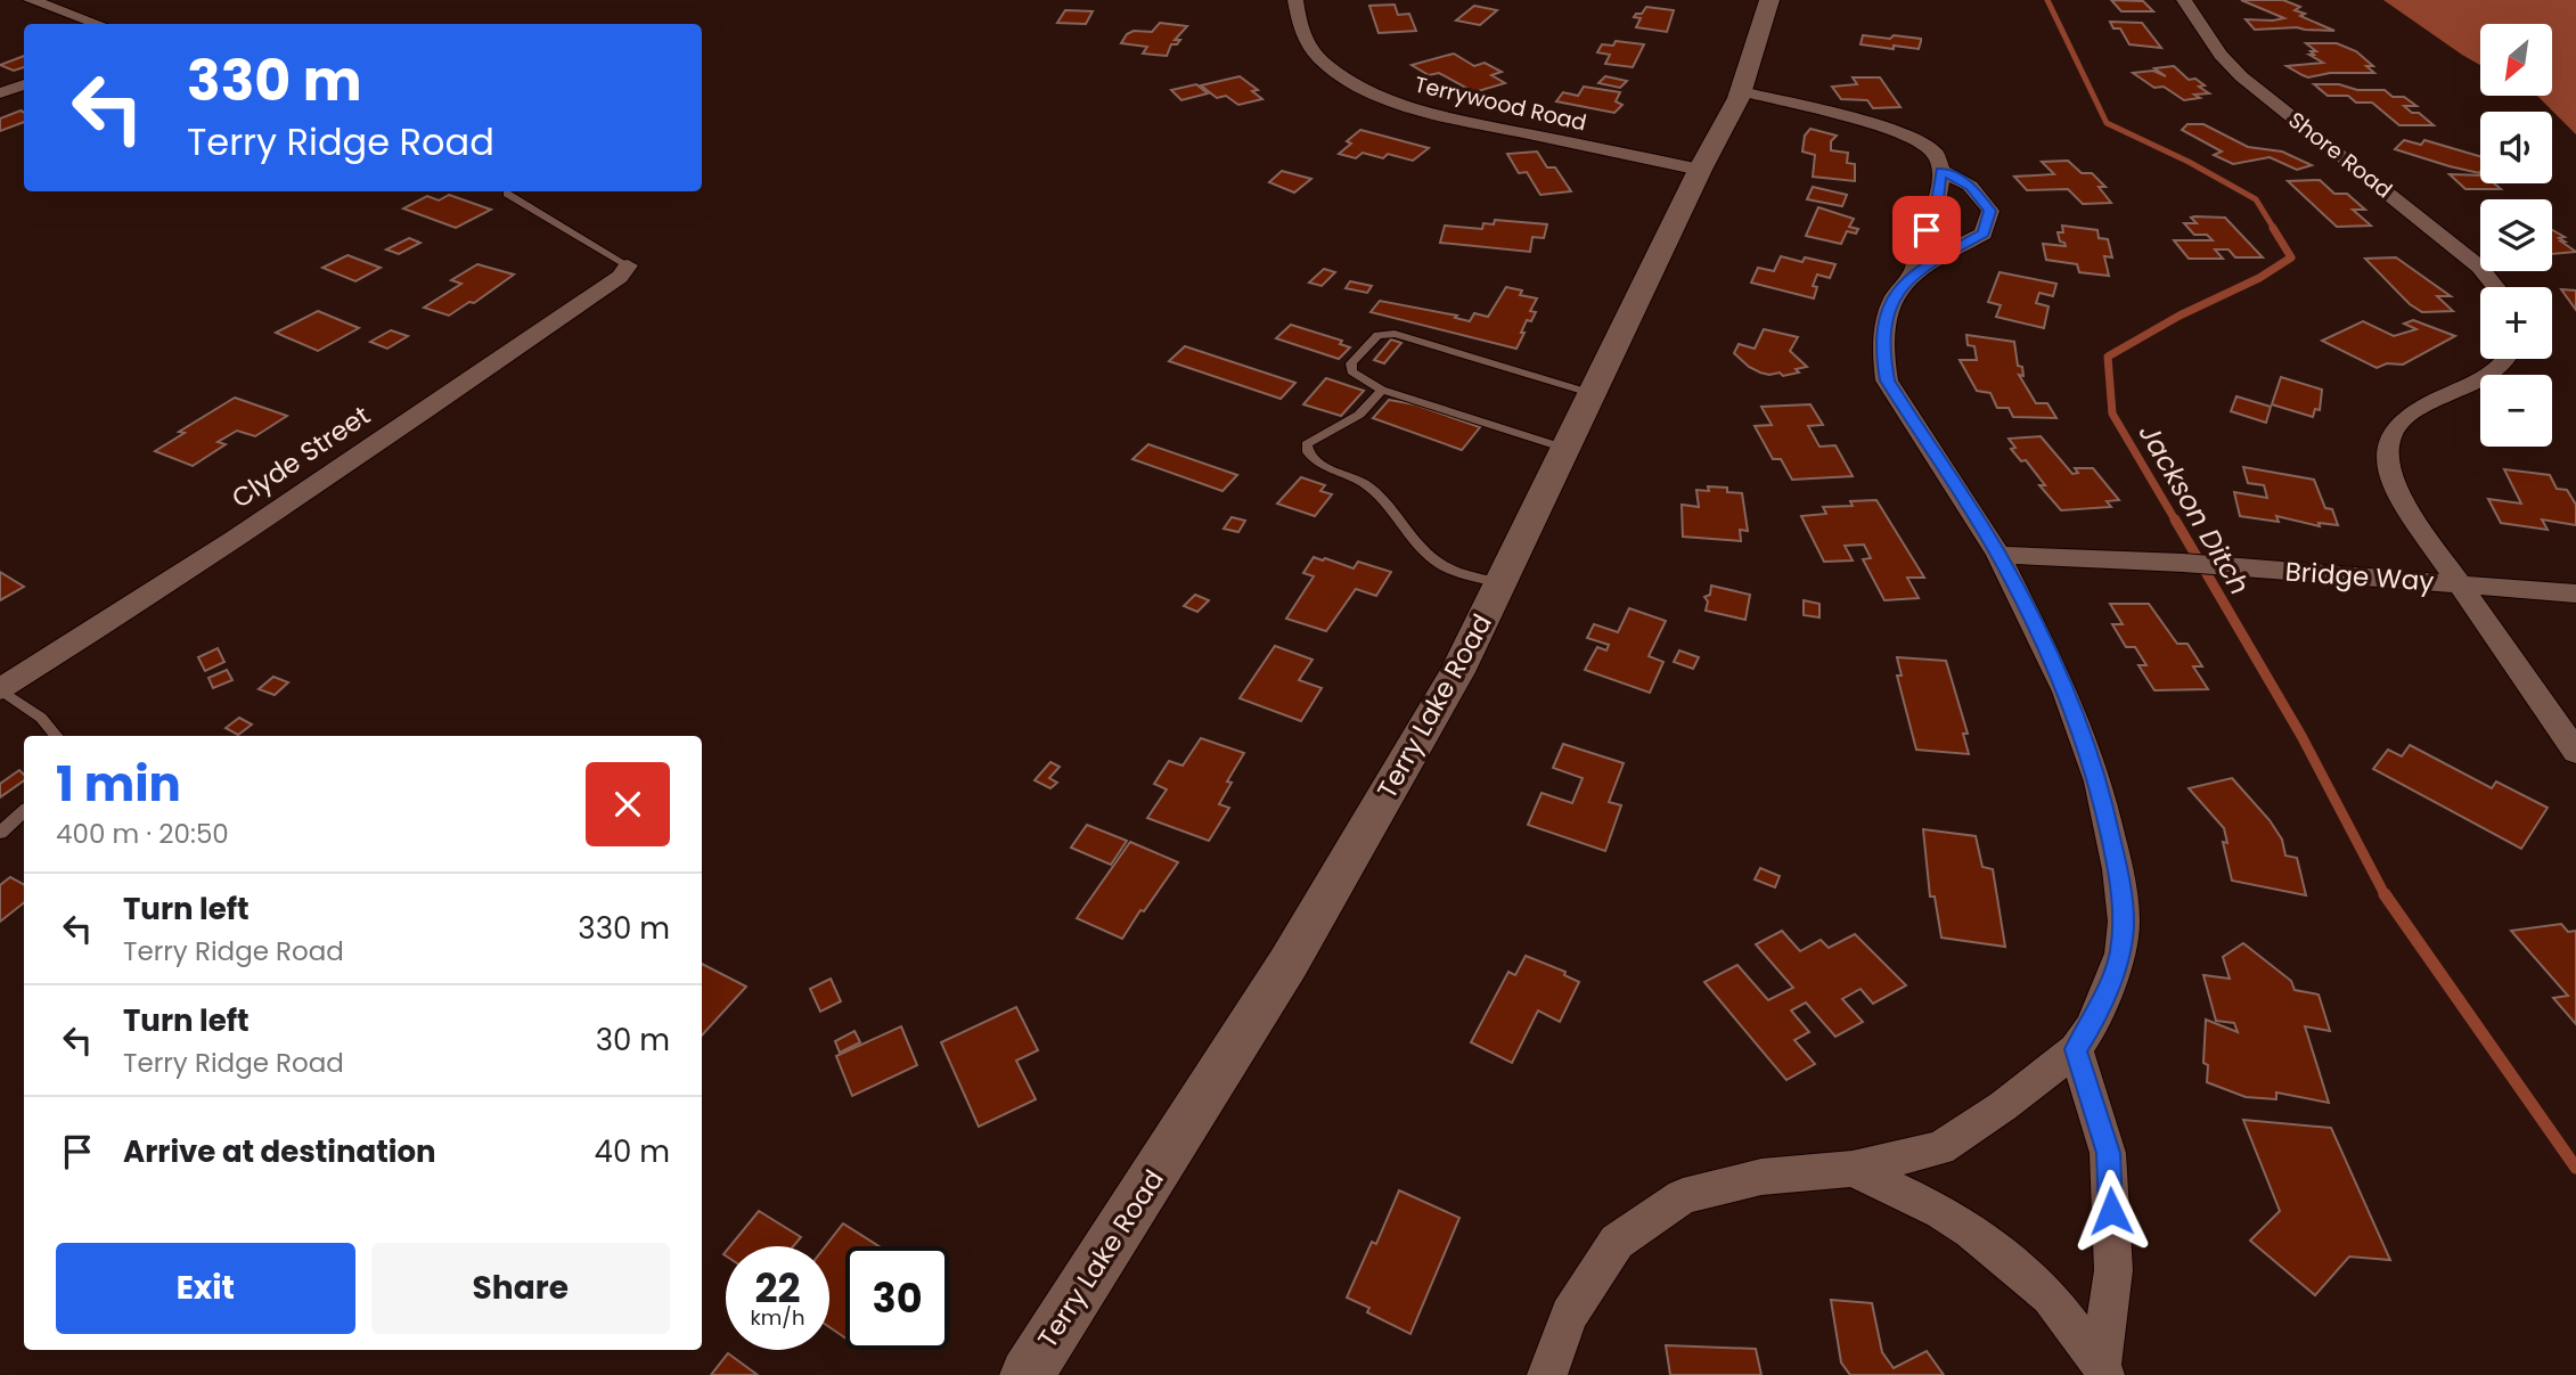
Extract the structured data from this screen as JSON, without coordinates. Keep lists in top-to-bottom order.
{
  "streets": {
    "main road": ["Terry Lake Road"],
    "street": [
      "Terrywood Road",
      "Shore Road",
      "Clyde Street",
      "Bridge Way"
    ]
  },
  "crossings": [
    ["Terrywood Road", "Terry Lake Road"]
  ],
  "water": ["Jackson Ditch"],
  "north": "bottom left",
  "page": {
    "map_buttons": ["+", "−"],
    "turn": ["330 m", "Terry Ridge Road"],
    "heading": ["1 min", "400 m · 20:50"],
    "list": [
      {
        "name": "Turn left",
        "note": "Terry Ridge Road",
        "value": "330 m"
      },
      {
        "name": "Turn left",
        "note": "Terry Ridge Road",
        "value": "30 m"
      },
      {
        "name": "Arrive at destination",
        "value": "40 m"
      }
    ],
    "buttons": ["Exit", "Share"],
    "speed": "22 km/h",
    "limit": "30"
  }
}
